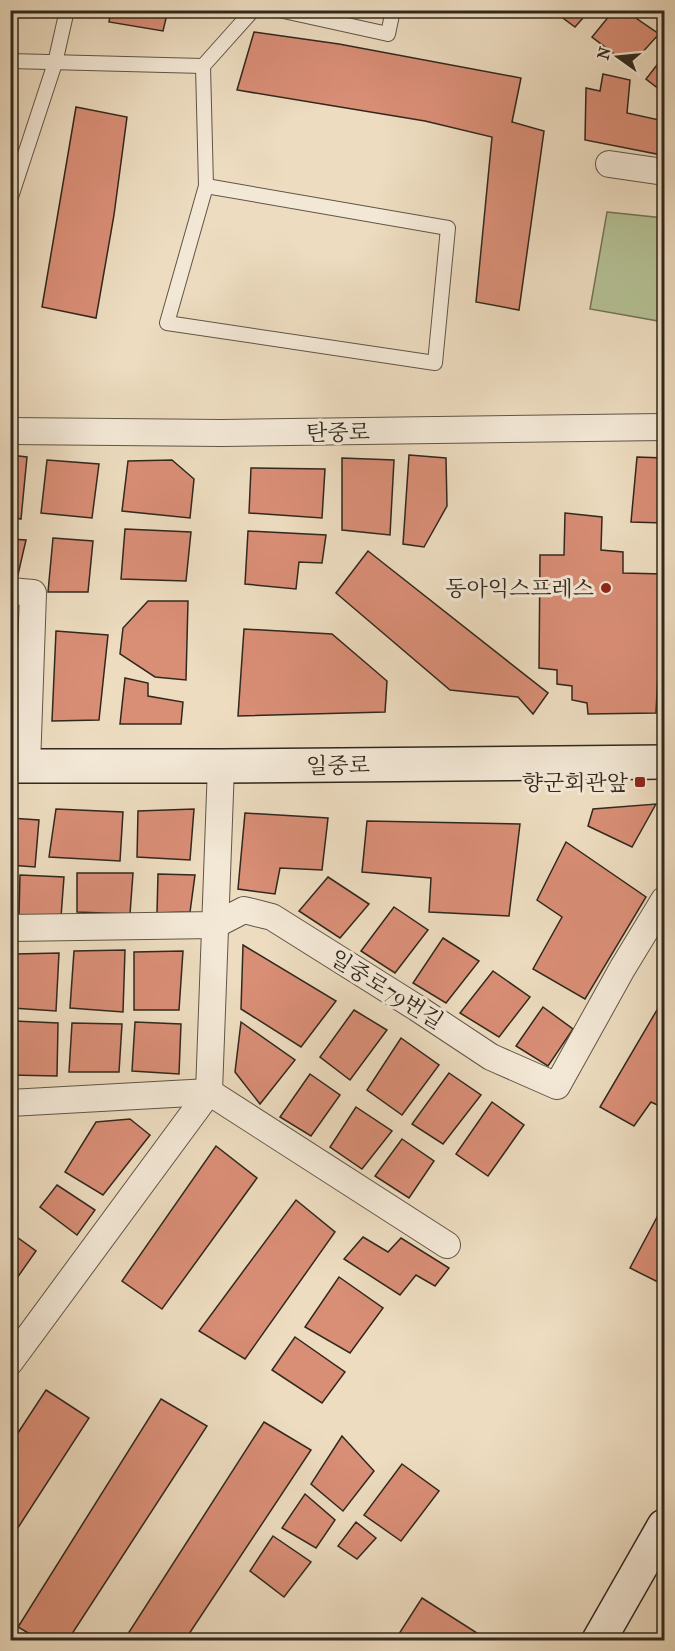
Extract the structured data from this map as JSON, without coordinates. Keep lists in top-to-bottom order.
{
  "streets": {
    "street": ["탄중로", "일중로", "일중로79번길"]
  },
  "places": {
    "other": ["동아익스프레스"],
    "transit": ["향군회관앞"]
  },
  "north": "left"
}
